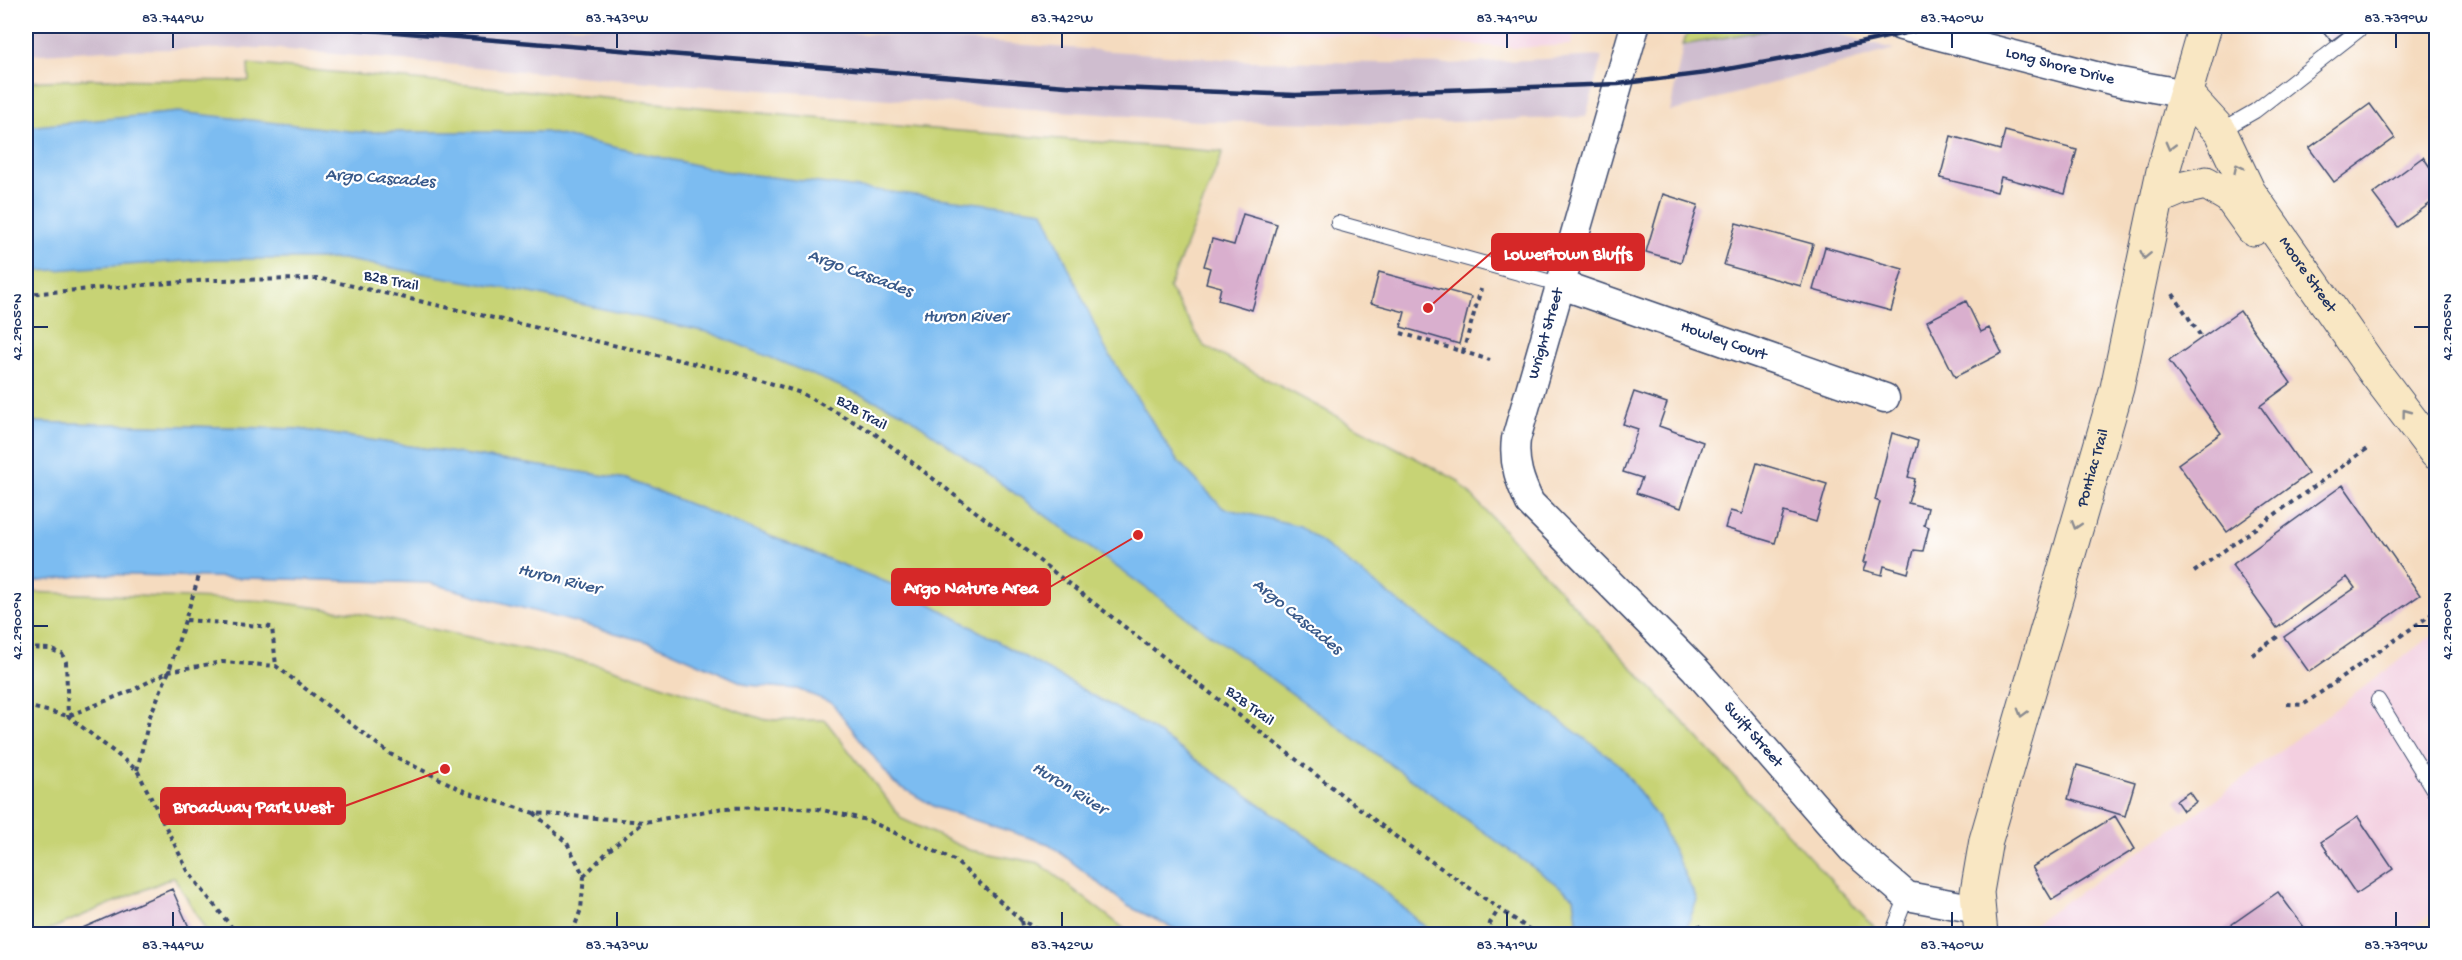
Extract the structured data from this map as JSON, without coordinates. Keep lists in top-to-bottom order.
{
  "streets": {
    "main road": ["Moore Street", "Pontiac Trail"],
    "street": [
      "Long Shore Drive",
      "Wright Street",
      "Howley Court",
      "Swift Street"
    ],
    "path": ["B2B Trail"]
  },
  "crossings": [
    ["Long Shore Drive", "Moore Street"],
    ["Long Shore Drive", "Pontiac Trail"],
    ["Moore Street", "Pontiac Trail"],
    ["Wright Street", "Howley Court"],
    ["Wright Street", "Swift Street"],
    ["Pontiac Trail", "Swift Street"]
  ],
  "one_way": ["Moore Street", "Pontiac Trail"],
  "water": ["Argo Cascades", "Huron River"],
  "places": ["Lowertown Bluffs", "Argo Nature Area", "Broadway Park West"],
  "coordinates": [
    "83.744°W",
    "83.743°W",
    "83.742°W",
    "83.741°W",
    "83.740°W",
    "83.739°W",
    "42.2905°N",
    "42.2900°N"
  ]
}
